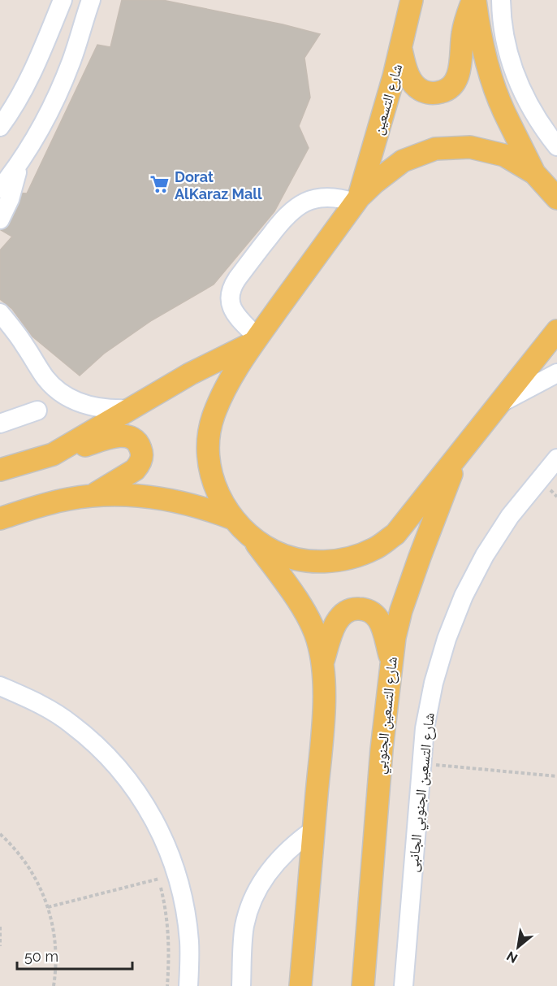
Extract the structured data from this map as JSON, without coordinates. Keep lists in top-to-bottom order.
{
  "streets": {
    "main road": ["شارع التسعين", "شارع التسعين الجنوبي"],
    "street": ["شارع التسعين الجنوبي الجانبى"]
  },
  "places": {
    "supermarket": ["Dorat AlKaraz Mall"]
  },
  "scale_bar": "50 m",
  "north": "bottom left"
}
